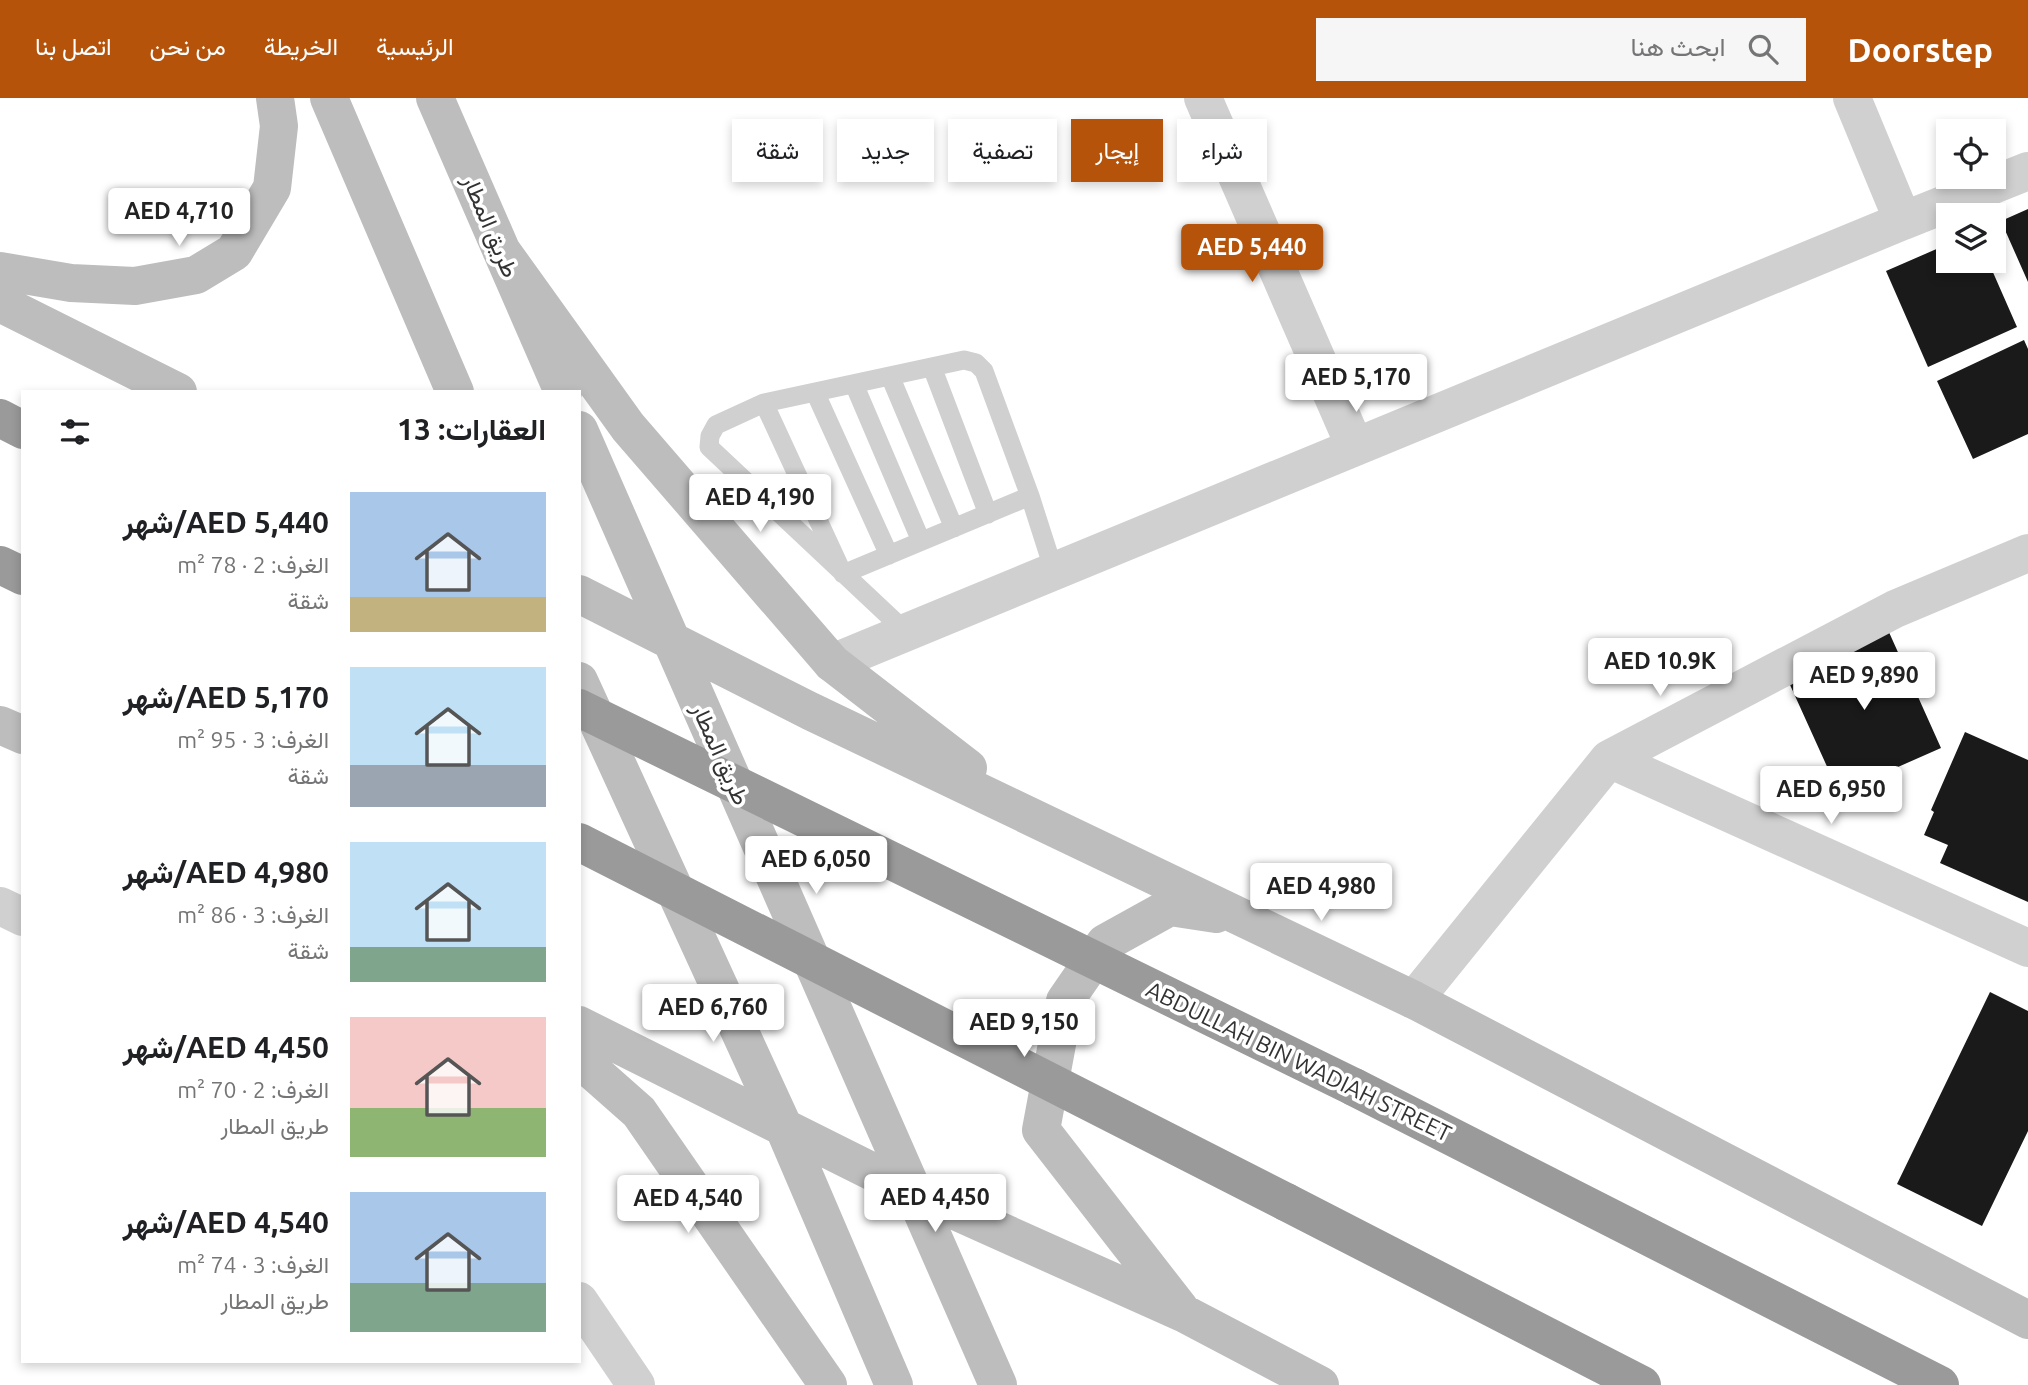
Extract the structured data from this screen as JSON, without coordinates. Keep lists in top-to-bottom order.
{
  "streets": {
    "highway": ["ABDULLAH BIN WADIAH STREET"],
    "main road": ["طريق المطار"]
  },
  "page": {
    "header": "Doorstep",
    "search": "ابحث هنا",
    "nav": [
      "الرئيسية",
      "الخريطة",
      "من نحن",
      "اتصل بنا"
    ],
    "chip": [
      "شراء",
      "إيجار",
      "تصفية",
      "جديد",
      "شقة"
    ],
    "price": [
      "AED 4,710",
      "AED 5,440",
      "AED 5,170",
      "AED 4,190",
      "AED 10.9K",
      "AED 9,890",
      "AED 6,950",
      "AED 6,050",
      "AED 4,980",
      "AED 6,760",
      "AED 9,150",
      "AED 4,450",
      "AED 4,540"
    ],
    "heading": "العقارات: 13",
    "list": [
      {
        "name": "AED 5,440/شهر",
        "note": "الغرف: 2 · 78 m² · شقة"
      },
      {
        "name": "AED 5,170/شهر",
        "note": "الغرف: 3 · 95 m² · شقة"
      },
      {
        "name": "AED 4,980/شهر",
        "note": "الغرف: 3 · 86 m² · شقة"
      },
      {
        "name": "AED 4,450/شهر",
        "note": "الغرف: 2 · 70 m² · طريق المطار"
      },
      {
        "name": "AED 4,540/شهر",
        "note": "الغرف: 3 · 74 m² · طريق المطار"
      }
    ]
  }
}
